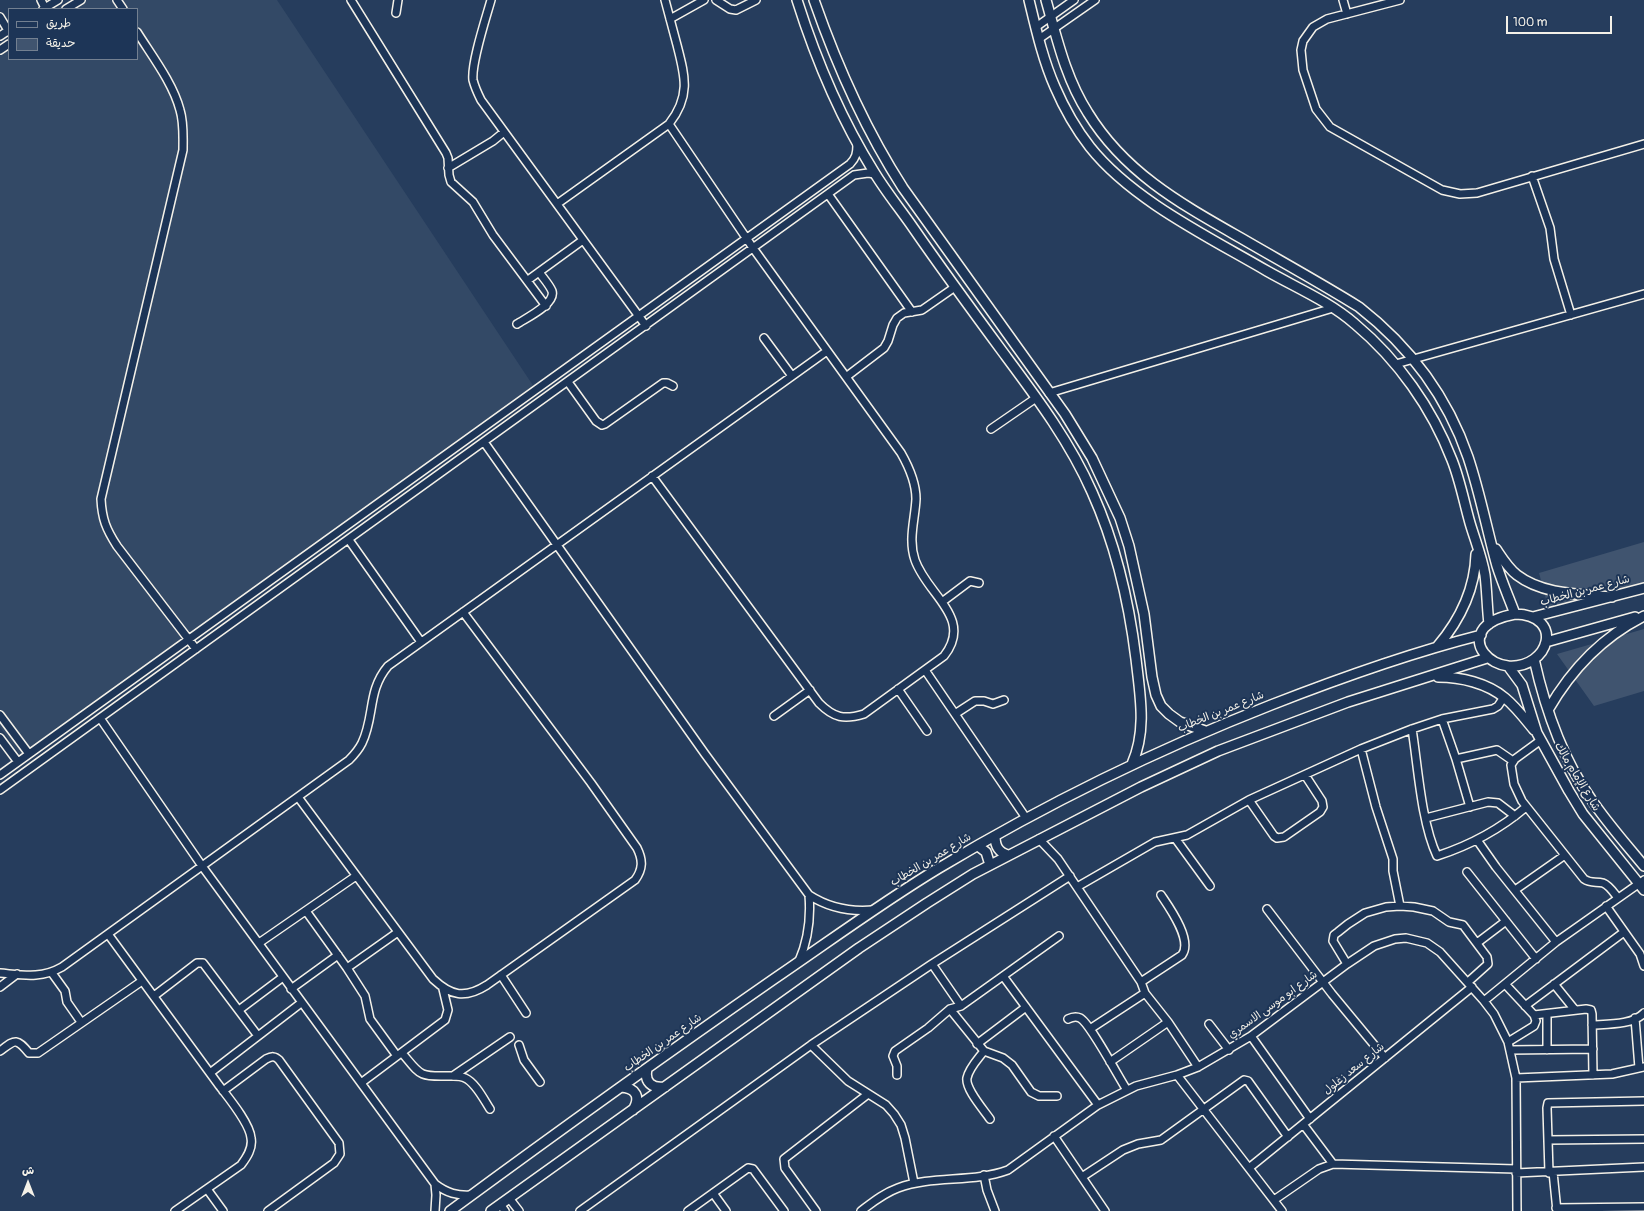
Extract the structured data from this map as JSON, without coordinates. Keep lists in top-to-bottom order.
{
  "streets": {
    "street": [
      "شارع عمر بن الخطاب",
      "شارع الإمام مالك",
      "شارع ابو موسى الاسمري",
      "شارع سعد زغلول"
    ]
  },
  "crossings": [
    ["شارع عمر بن الخطاب", "شارع الإمام مالك"],
    ["شارع ابو موسى الاسمري", "شارع سعد زغلول"]
  ],
  "legend": ["طريق", "حديقة"],
  "scale_bar": "100 m",
  "north": "top"
}
